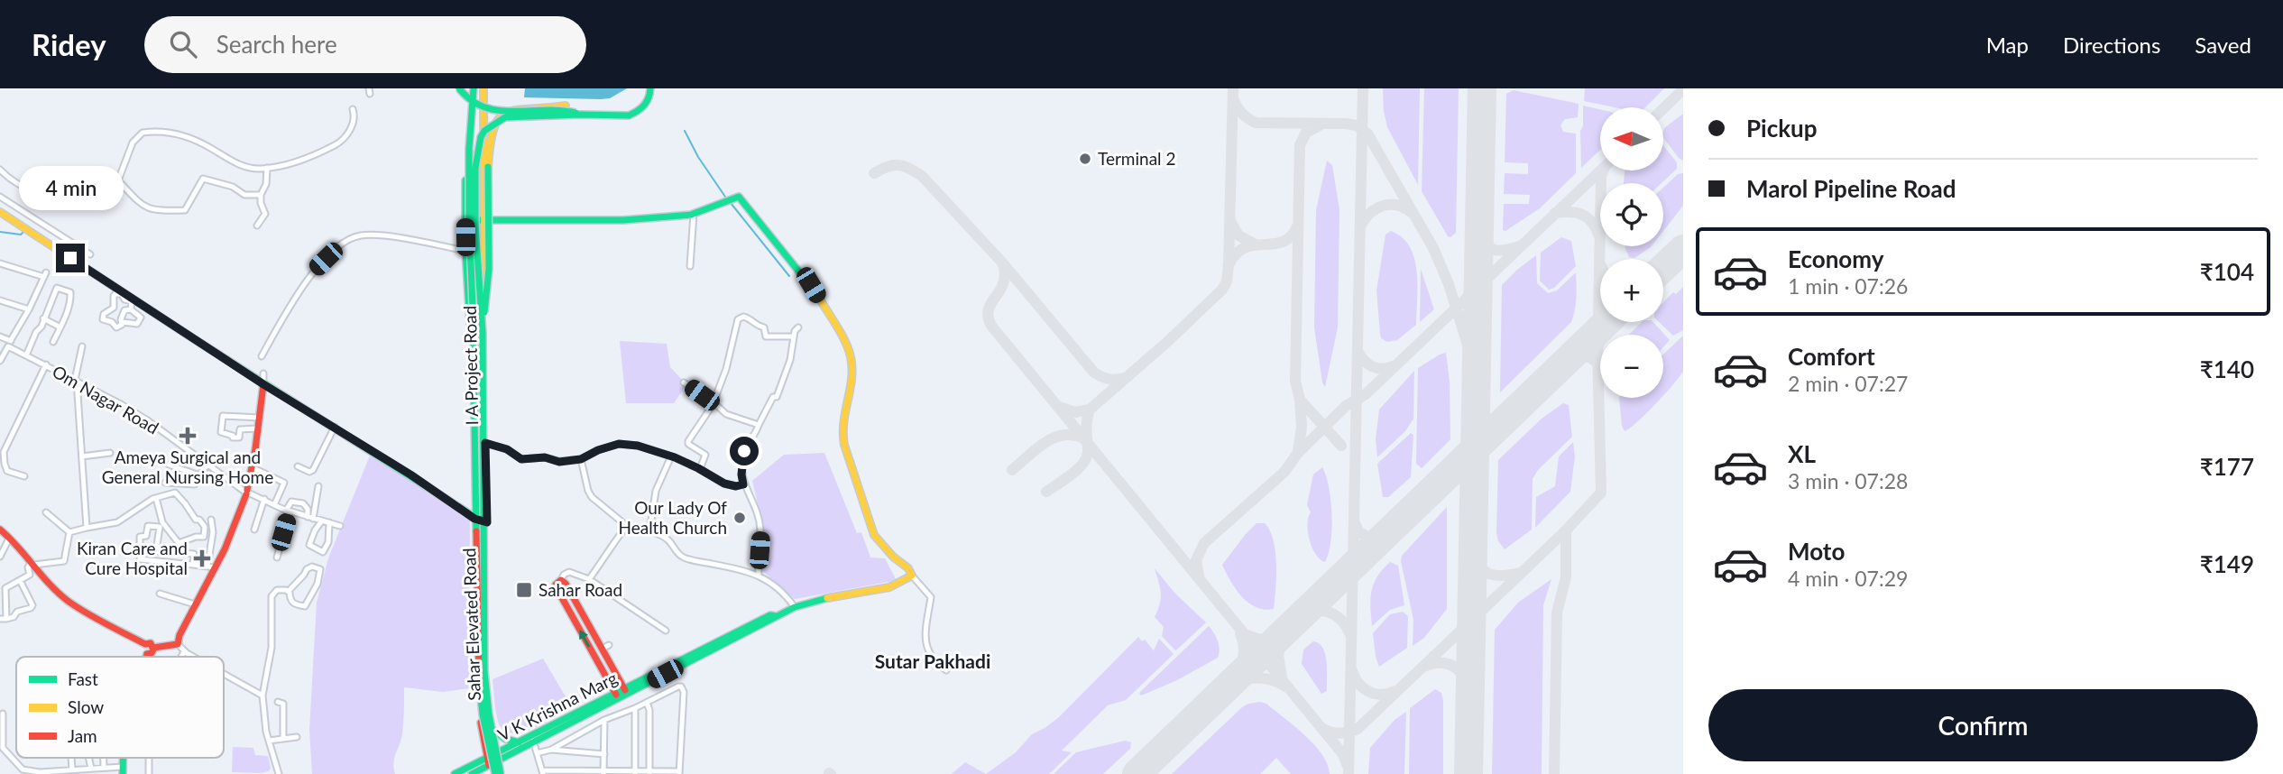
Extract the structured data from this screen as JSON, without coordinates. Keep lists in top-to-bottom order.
{
  "streets": {
    "main road": ["I A Project Road", "Sahar Elevated Road", "V K Krishna Marg"],
    "street": ["Om Nagar Road"]
  },
  "crossings": [
    ["I A Project Road", "V K Krishna Marg"]
  ],
  "districts": ["Sutar Pakhadi"],
  "places": {
    "other": ["Terminal 2", "Our Lady Of Health Church"],
    "health": ["Ameya Surgical and General Nursing Home", "Kiran Care and Cure Hospital"],
    "transit": ["Sahar Road"]
  },
  "legend": ["Fast", "Slow", "Jam"],
  "north": "left",
  "page": {
    "header": "Ridey",
    "search": "Search here",
    "nav": ["Map", "Directions", "Saved"],
    "banner": ["Pickup", "Marol Pipeline Road"],
    "map_buttons": ["+", "−"],
    "bubble": "4 min",
    "list": [
      {
        "name": "Economy",
        "note": "1 min · 07:26",
        "value": "₹104"
      },
      {
        "name": "Comfort",
        "note": "2 min · 07:27",
        "value": "₹140"
      },
      {
        "name": "XL",
        "note": "3 min · 07:28",
        "value": "₹177"
      },
      {
        "name": "Moto",
        "note": "4 min · 07:29",
        "value": "₹149"
      }
    ],
    "buttons": "Confirm"
  }
}
